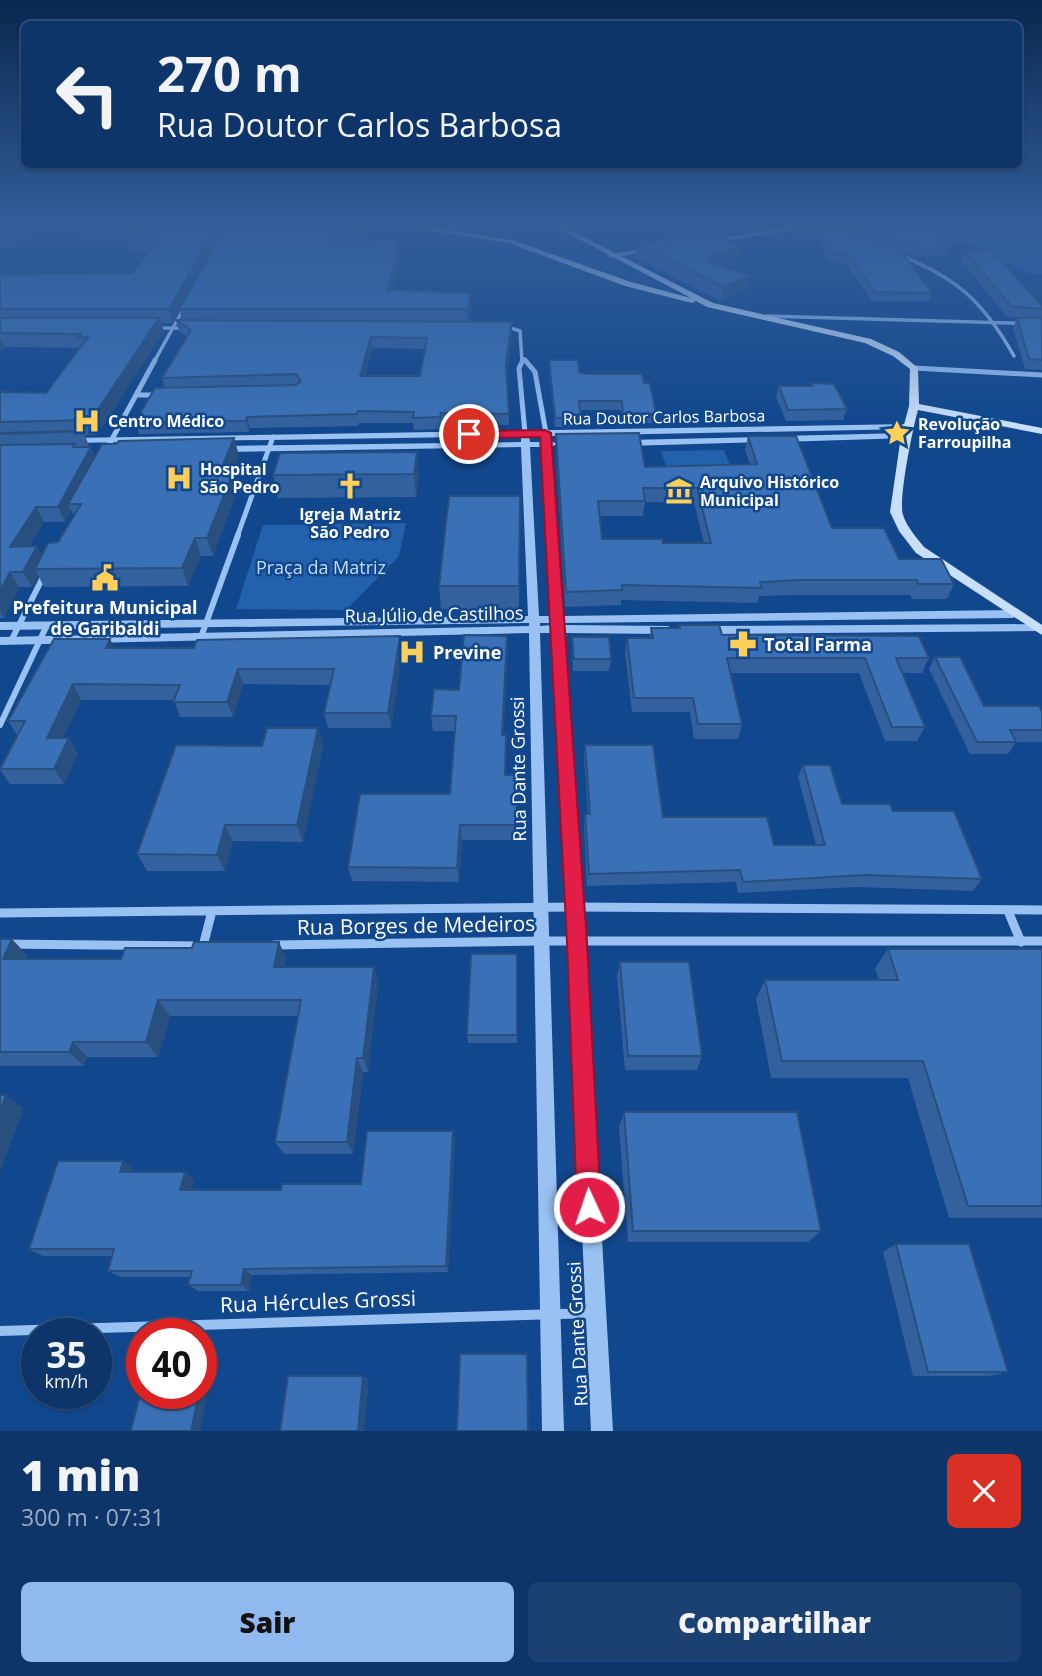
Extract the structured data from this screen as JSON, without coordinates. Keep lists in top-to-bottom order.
{
  "streets": {
    "street": [
      "Rua Doutor Carlos Barbosa",
      "Rua Júlio de Castilhos",
      "Rua Dante Grossi",
      "Rua Borges de Medeiros",
      "Rua Hércules Grossi"
    ]
  },
  "crossings": [
    ["Rua Doutor Carlos Barbosa", "Rua Dante Grossi"],
    ["Rua Júlio de Castilhos", "Rua Dante Grossi"],
    ["Rua Dante Grossi", "Rua Borges de Medeiros"],
    ["Rua Dante Grossi", "Rua Hércules Grossi"]
  ],
  "parks": ["Praça da Matriz"],
  "places": {
    "hospital": ["Centro Médico", "Hospital São Pedro", "Previne"],
    "place": ["Revolução Farroupilha"],
    "church": ["Igreja Matriz São Pedro"],
    "museum": ["Arquivo Histórico Municipal"],
    "public building": ["Prefeitura Municipal de Garibaldi"],
    "pharmacy": ["Total Farma"]
  },
  "page": {
    "turn": ["270 m", "Rua Doutor Carlos Barbosa"],
    "speed": "35 km/h",
    "limit": "40",
    "heading": ["1 min", "300 m · 07:31"],
    "buttons": ["Sair", "Compartilhar"]
  }
}
